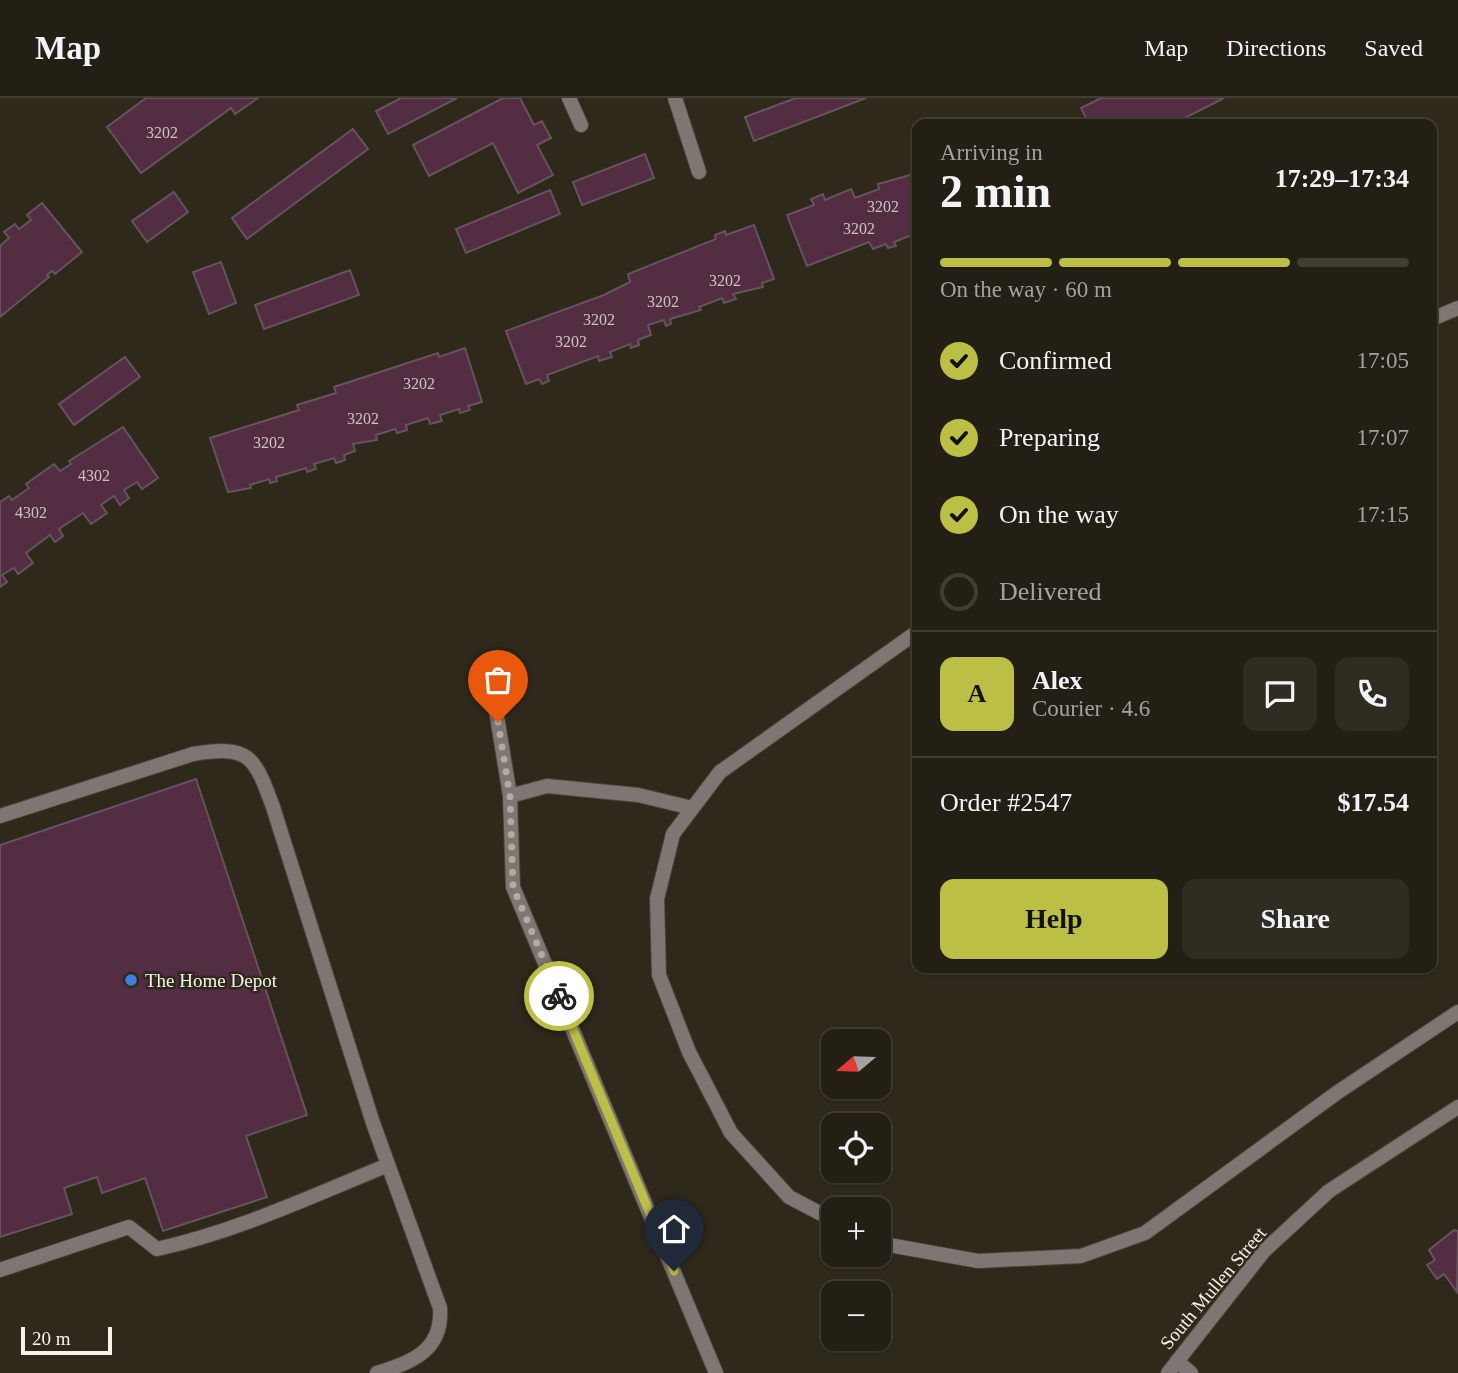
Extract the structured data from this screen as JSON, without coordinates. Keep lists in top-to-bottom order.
{
  "streets": {
    "street": ["South Mullen Street"]
  },
  "places": ["The Home Depot"],
  "house_numbers": [
    "3202",
    "3202",
    "3202",
    "3202",
    "3202",
    "3202",
    "3202",
    "3202",
    "3202",
    "3202",
    "4302",
    "4302"
  ],
  "scale_bar": "20 m",
  "north": "left",
  "page": {
    "header": "Map",
    "nav": ["Map", "Directions", "Saved"],
    "heading": ["2 min", "Arriving in", "17:29–17:34"],
    "panel": [
      "Alex",
      "Courier · 4.6",
      "Order #2547",
      "$17.54"
    ],
    "bar": "On the way · 60 m",
    "list": [
      ["Confirmed", "17:05"],
      ["Preparing", "17:07"],
      ["On the way", "17:15"],
      "Delivered"
    ],
    "round": "A",
    "buttons": ["Help", "Share"],
    "map_buttons": ["+", "−"],
    "scale": "20 m"
  }
}
